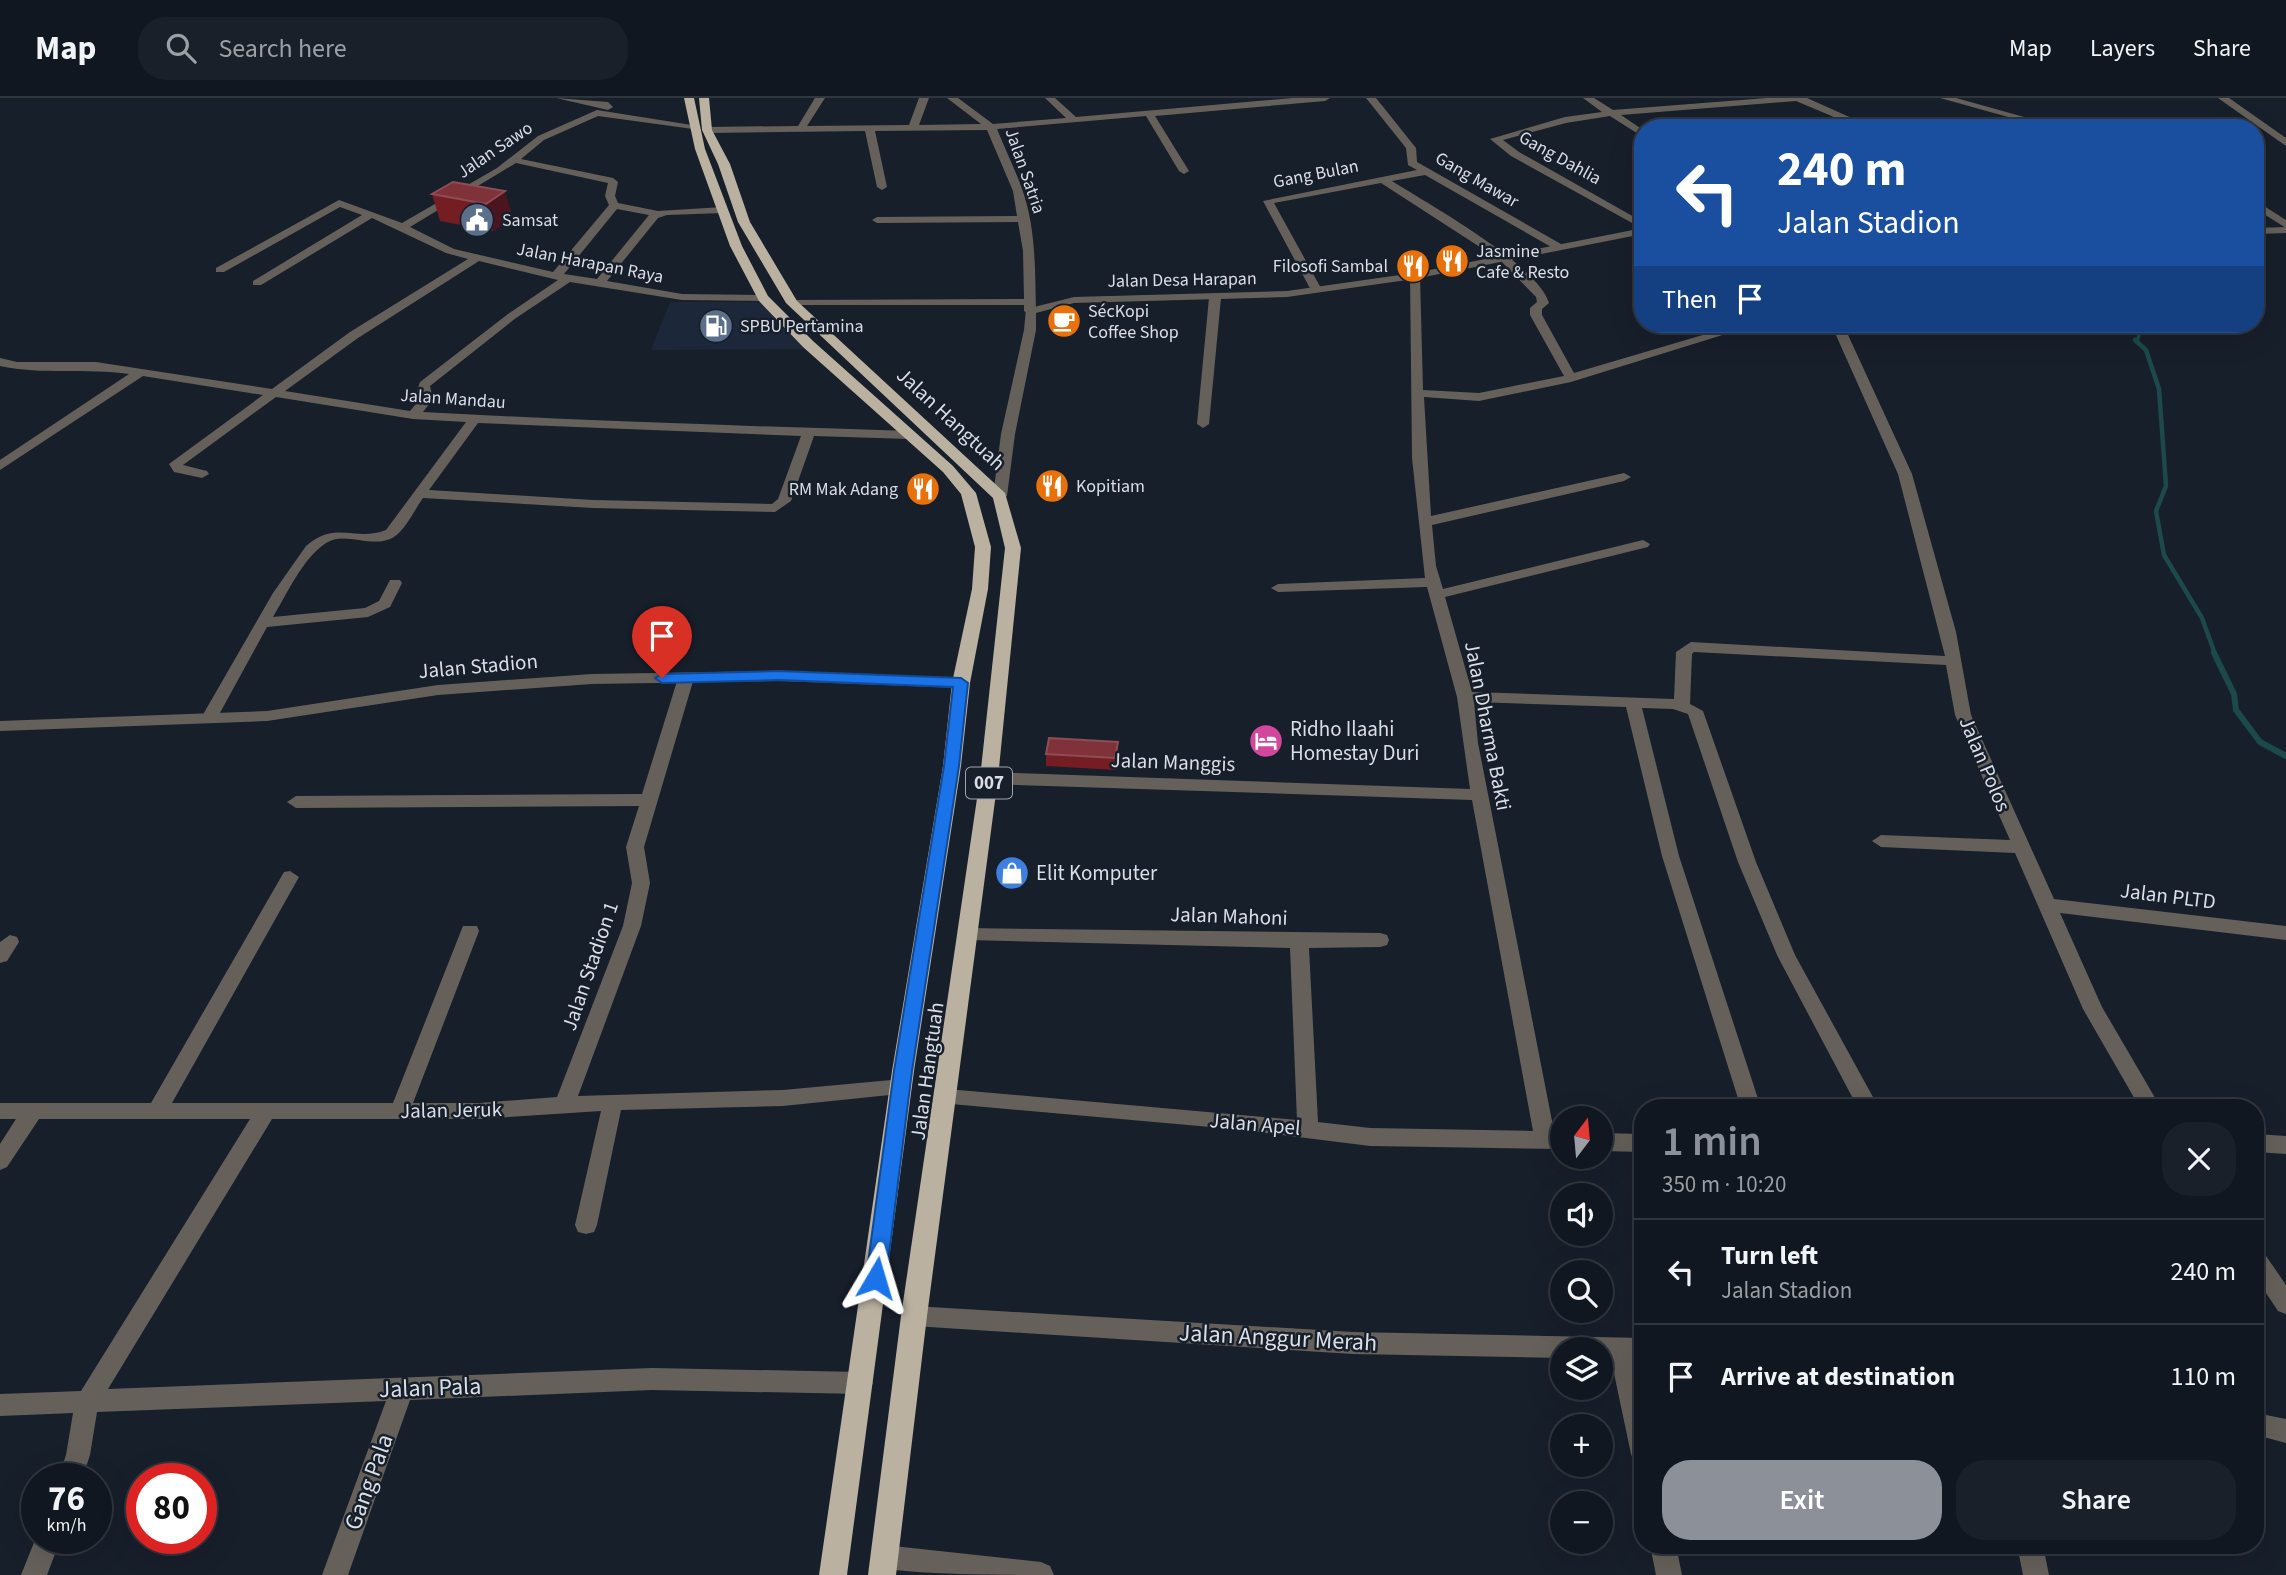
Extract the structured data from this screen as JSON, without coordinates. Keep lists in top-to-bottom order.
{
  "streets": {
    "highway": ["Jalan Hangtuah", "007"],
    "street": [
      "Jalan Sawo",
      "Gang Dahlia",
      "Jalan Satria",
      "Gang Bulan",
      "Gang Mawar",
      "Jalan Harapan Raya",
      "Jalan Desa Harapan",
      "Jalan Mandau",
      "Jalan Stadion",
      "Jalan Dharma Bakti",
      "Jalan Manggis",
      "Jalan Polos",
      "Jalan PLTD",
      "Jalan Mahoni",
      "Jalan Stadion 1",
      "Jalan Jeruk",
      "Jalan Apel",
      "Jalan Anggur Merah",
      "Jalan Pala",
      "Gang Pala"
    ]
  },
  "crossings": [
    ["Jalan Sawo", "Jalan Harapan Raya"],
    ["Jalan Satria", "Jalan Desa Harapan"],
    ["Gang Bulan", "Gang Mawar"],
    ["Gang Bulan", "Jalan Desa Harapan"],
    ["Gang Mawar", "Jalan Desa Harapan"],
    ["Jalan Harapan Raya", "Jalan Hangtuah"],
    ["Jalan Desa Harapan", "Jalan Hangtuah"],
    ["Jalan Desa Harapan", "Jalan Dharma Bakti"],
    ["Jalan Mandau", "Jalan Hangtuah"],
    ["Jalan Hangtuah", "Jalan Stadion"],
    ["Jalan Hangtuah", "Jalan Manggis"],
    ["Jalan Hangtuah", "Jalan Mahoni"],
    ["Jalan Hangtuah", "Jalan Jeruk"],
    ["Jalan Hangtuah", "Jalan Apel"],
    ["Jalan Hangtuah", "Jalan Anggur Merah"],
    ["Jalan Hangtuah", "Jalan Pala"],
    ["Jalan Stadion", "Jalan Stadion 1"],
    ["Jalan Dharma Bakti", "Jalan Manggis"],
    ["Jalan Polos", "Jalan PLTD"],
    ["Jalan Mahoni", "Jalan Apel"],
    ["Jalan Stadion 1", "Jalan Jeruk"],
    ["Jalan Pala", "Gang Pala"]
  ],
  "places": {
    "public building": ["Samsat"],
    "restaurant": [
      "Jasmine Cafe & Resto",
      "Filosofi Sambal",
      "Kopitiam",
      "RM Mak Adang"
    ],
    "cafe": ["SécKopi Coffee Shop"],
    "fuel station": ["SPBU Pertamina"],
    "hotel": ["Ridho Ilaahi Homestay Duri"],
    "shop": ["Elit Komputer"]
  },
  "north": "top",
  "page": {
    "header": "Map",
    "search": "Search here",
    "nav": ["Map", "Layers", "Share"],
    "turn": ["240 m", "Jalan Stadion"],
    "then": "Then",
    "heading": ["1 min", "350 m · 10:20"],
    "map_buttons": ["+", "−"],
    "list": [
      {
        "name": "Turn left",
        "note": "Jalan Stadion",
        "value": "240 m"
      },
      {
        "name": "Arrive at destination",
        "value": "110 m"
      }
    ],
    "buttons": ["Exit", "Share"],
    "speed": "76 km/h",
    "limit": "80"
  }
}
